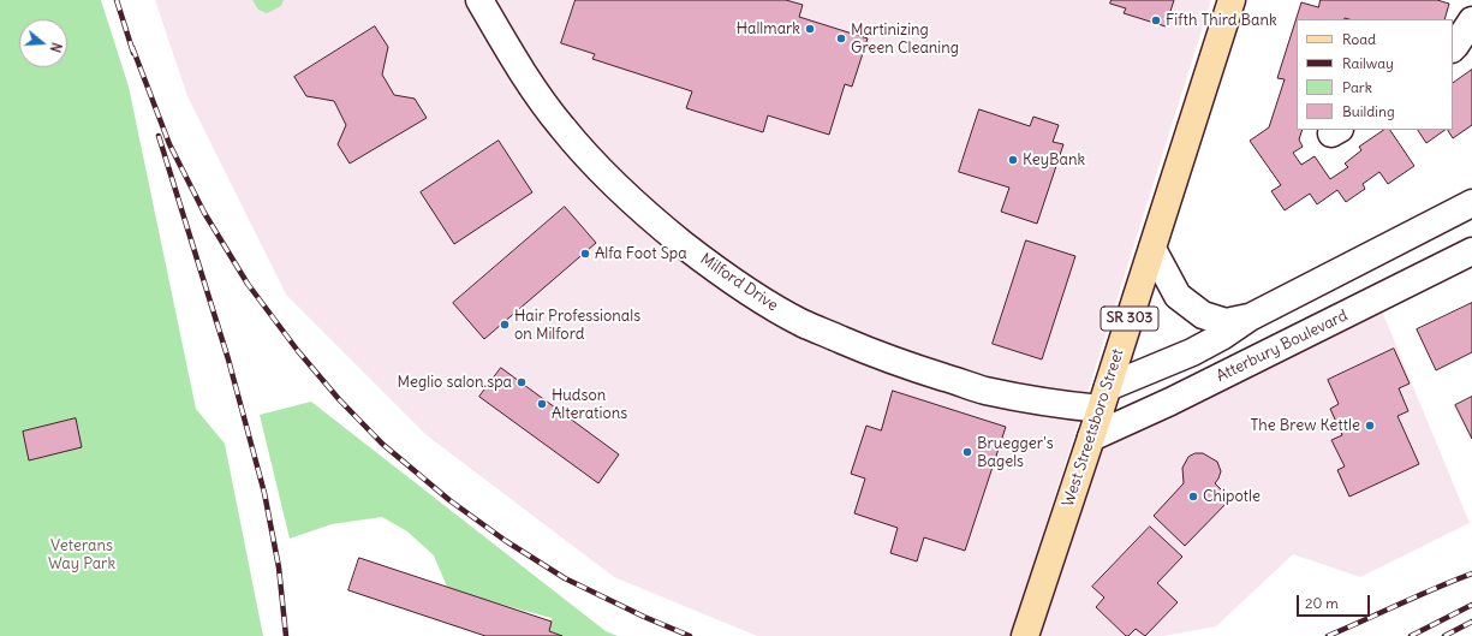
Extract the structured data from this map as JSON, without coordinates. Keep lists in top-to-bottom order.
{
  "streets": {
    "main road": ["SR 303", "West Streetsboro Street"],
    "street": ["Milford Drive", "Atterbury Boulevard"]
  },
  "crossings": [
    ["Milford Drive", "West Streetsboro Street"],
    ["Atterbury Boulevard", "West Streetsboro Street"]
  ],
  "parks": ["Veterans Way Park"],
  "places": [
    "Fifth Third Bank",
    "Hallmark",
    "Martinizing Green Cleaning",
    "KeyBank",
    "Alfa Foot Spa",
    "Hair Professionals on Milford",
    "Meglio salon.spa",
    "Hudson Alterations",
    "The Brew Kettle",
    "Bruegger's Bagels",
    "Chipotle"
  ],
  "legend": [
    "Road",
    "Railway",
    "Park",
    "Building"
  ],
  "scale_bar": "20 m",
  "north": "right"
}
